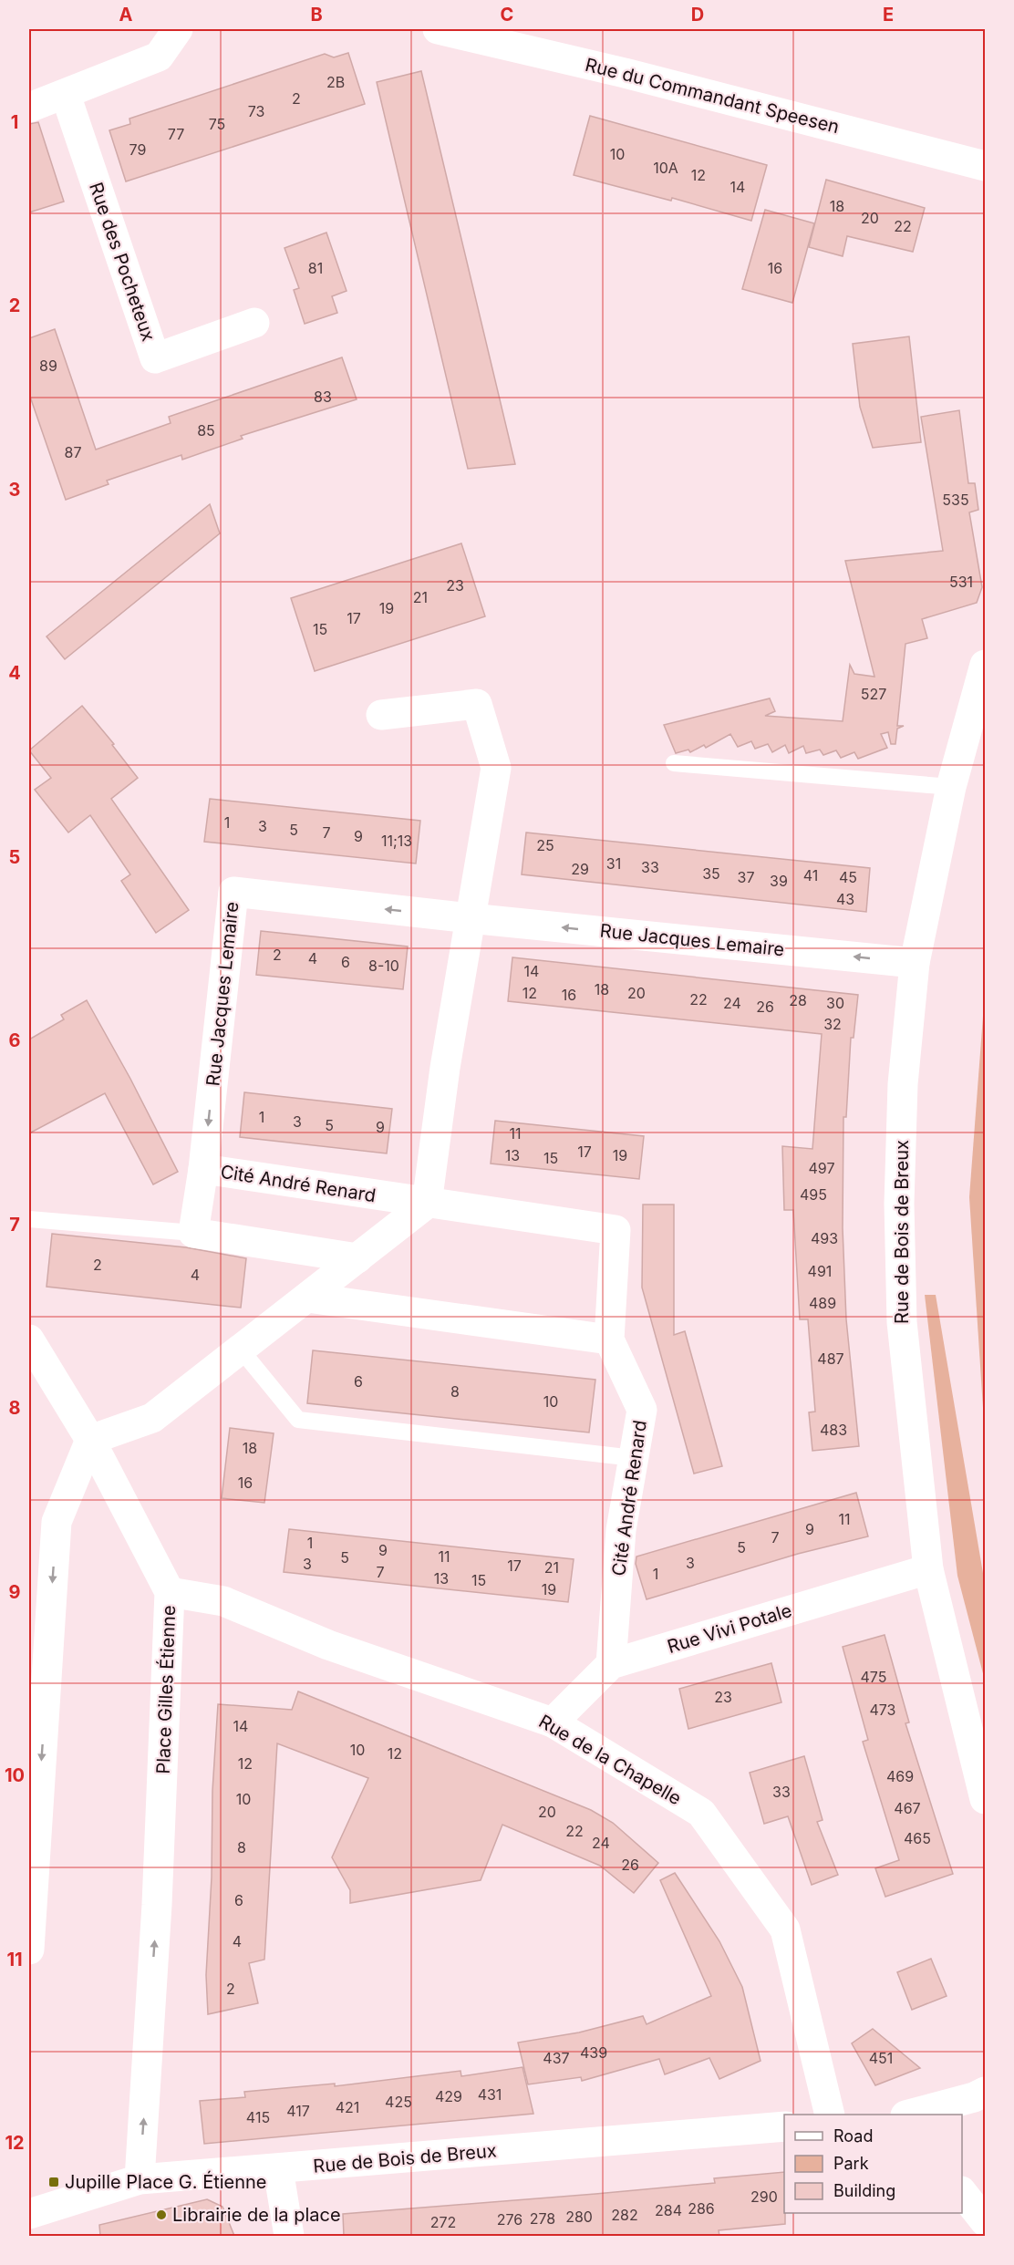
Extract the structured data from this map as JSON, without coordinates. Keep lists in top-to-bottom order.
{
  "streets": {
    "street": [
      "Rue du Commandant Speesen",
      "Rue des Pocheteux",
      "Rue Jacques Lemaire",
      "Cité André Renard",
      "Rue de Bois de Breux",
      "Rue Vivi Potale",
      "Place Gilles Étienne",
      "Rue de la Chapelle"
    ]
  },
  "crossings": [
    ["Rue Jacques Lemaire", "Cité André Renard"],
    ["Rue Jacques Lemaire", "Rue de Bois de Breux"],
    ["Cité André Renard", "Rue Vivi Potale"],
    ["Rue de Bois de Breux", "Rue Vivi Potale"],
    ["Rue de Bois de Breux", "Place Gilles Étienne"],
    ["Rue Vivi Potale", "Rue de la Chapelle"],
    ["Place Gilles Étienne", "Rue de la Chapelle"]
  ],
  "places": {
    "transit": ["Jupille Place G. Étienne"],
    "other": ["Librairie de la place"]
  },
  "house_numbers": [
    "2B",
    "2",
    "73",
    "75",
    "77",
    "79",
    "10",
    "10A",
    "12",
    "14",
    "18",
    "20",
    "22",
    "81",
    "16",
    "89",
    "83",
    "85",
    "87",
    "535",
    "531",
    "23",
    "21",
    "19",
    "17",
    "15",
    "527",
    "1",
    "3",
    "5",
    "7",
    "9",
    "11;13",
    "25",
    "31",
    "33",
    "29",
    "35",
    "41",
    "37",
    "45",
    "39",
    "43",
    "2",
    "4",
    "6",
    "8-10",
    "14",
    "18",
    "12",
    "20",
    "16",
    "22",
    "28",
    "24",
    "30",
    "26",
    "32",
    "1",
    "3",
    "5",
    "9",
    "11",
    "17",
    "13",
    "19",
    "15",
    "497",
    "495",
    "493",
    "2",
    "491",
    "4",
    "489",
    "487",
    "6",
    "8",
    "10",
    "483",
    "18",
    "16",
    "11",
    "9",
    "7",
    "1",
    "5",
    "9",
    "11",
    "5",
    "3",
    "3",
    "17",
    "21",
    "7",
    "1",
    "13",
    "15",
    "19",
    "475",
    "23",
    "473",
    "14",
    "10",
    "12",
    "12",
    "469",
    "33",
    "10",
    "467",
    "20",
    "22",
    "465",
    "24",
    "8",
    "26",
    "6",
    "4",
    "2",
    "439",
    "437",
    "451",
    "431",
    "429",
    "425",
    "421",
    "417",
    "415",
    "290",
    "286",
    "284",
    "282",
    "280",
    "278",
    "276",
    "272"
  ],
  "legend": ["Road", "Park", "Building"],
  "grid": {
    "columns": [
      "A",
      "B",
      "C",
      "D",
      "E"
    ],
    "rows": [
      "1",
      "2",
      "3",
      "4",
      "5",
      "6",
      "7",
      "8",
      "9",
      "10",
      "11",
      "12"
    ]
  }
}
